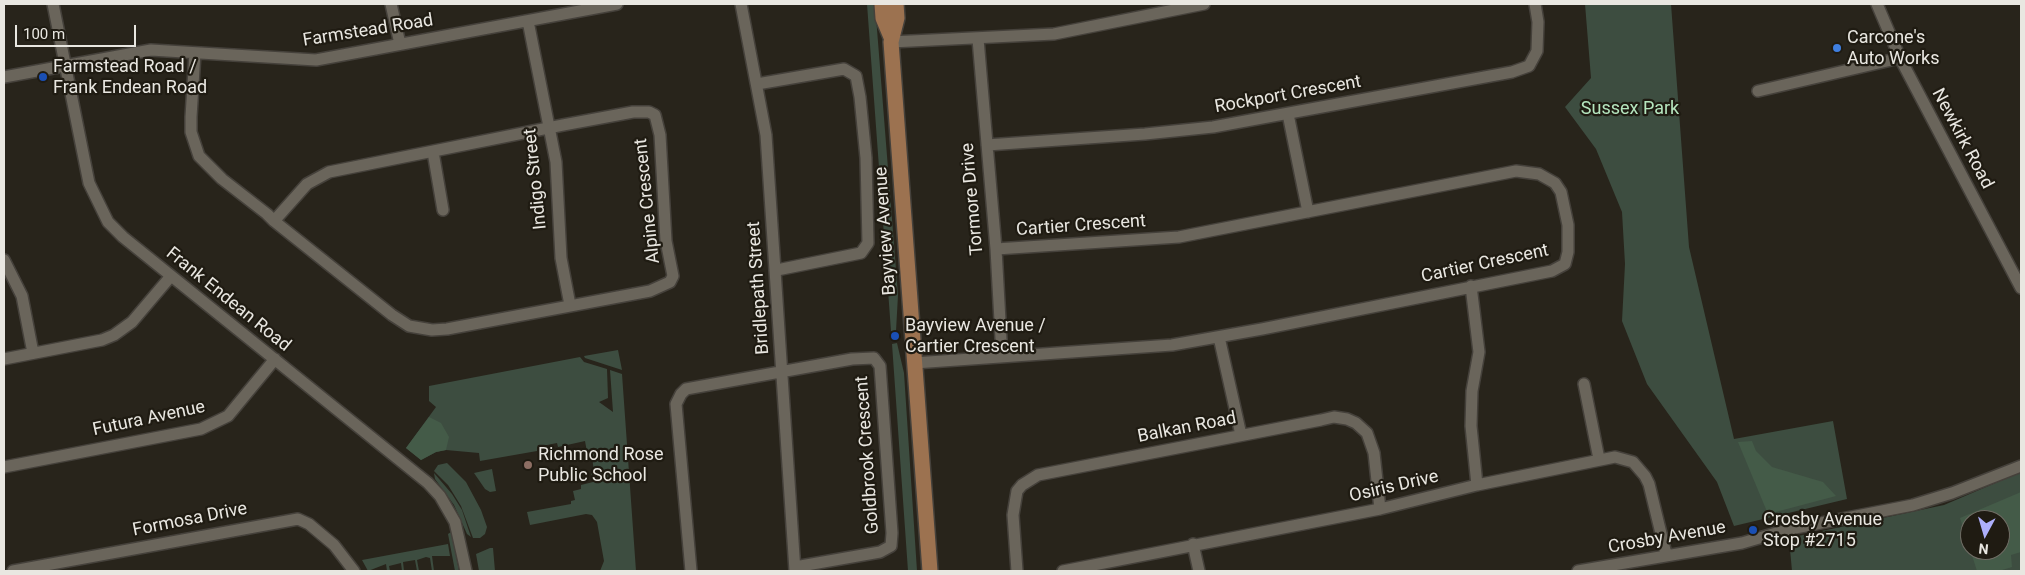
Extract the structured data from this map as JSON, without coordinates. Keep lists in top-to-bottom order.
{
  "streets": {
    "main road": ["Bayview Avenue"],
    "street": [
      "Farmstead Road",
      "Rockport Crescent",
      "Newkirk Road",
      "Indigo Street",
      "Tormore Drive",
      "Alpine Crescent",
      "Cartier Crescent",
      "Bridlepath Street",
      "Frank Endean Road",
      "Futura Avenue",
      "Balkan Road",
      "Goldbrook Crescent",
      "Osiris Drive",
      "Formosa Drive",
      "Crosby Avenue"
    ]
  },
  "crossings": [
    ["Farmstead Road", "Indigo Street"],
    ["Farmstead Road", "Alpine Crescent"],
    ["Farmstead Road", "Frank Endean Road"],
    ["Rockport Crescent", "Tormore Drive"],
    ["Indigo Street", "Alpine Crescent"],
    ["Tormore Drive", "Cartier Crescent"],
    ["Cartier Crescent", "Bayview Avenue"],
    ["Bridlepath Street", "Goldbrook Crescent"],
    ["Frank Endean Road", "Futura Avenue"],
    ["Balkan Road", "Osiris Drive"],
    ["Osiris Drive", "Crosby Avenue"]
  ],
  "parks": ["Sussex Park"],
  "places": [
    "Carcone's Auto Works",
    "Farmstead Road / Frank Endean Road",
    "Bayview Avenue / Cartier Crescent",
    "Richmond Rose Public School",
    "Crosby Avenue Stop #2715"
  ],
  "scale_bar": "100 m",
  "north": "bottom"
}
